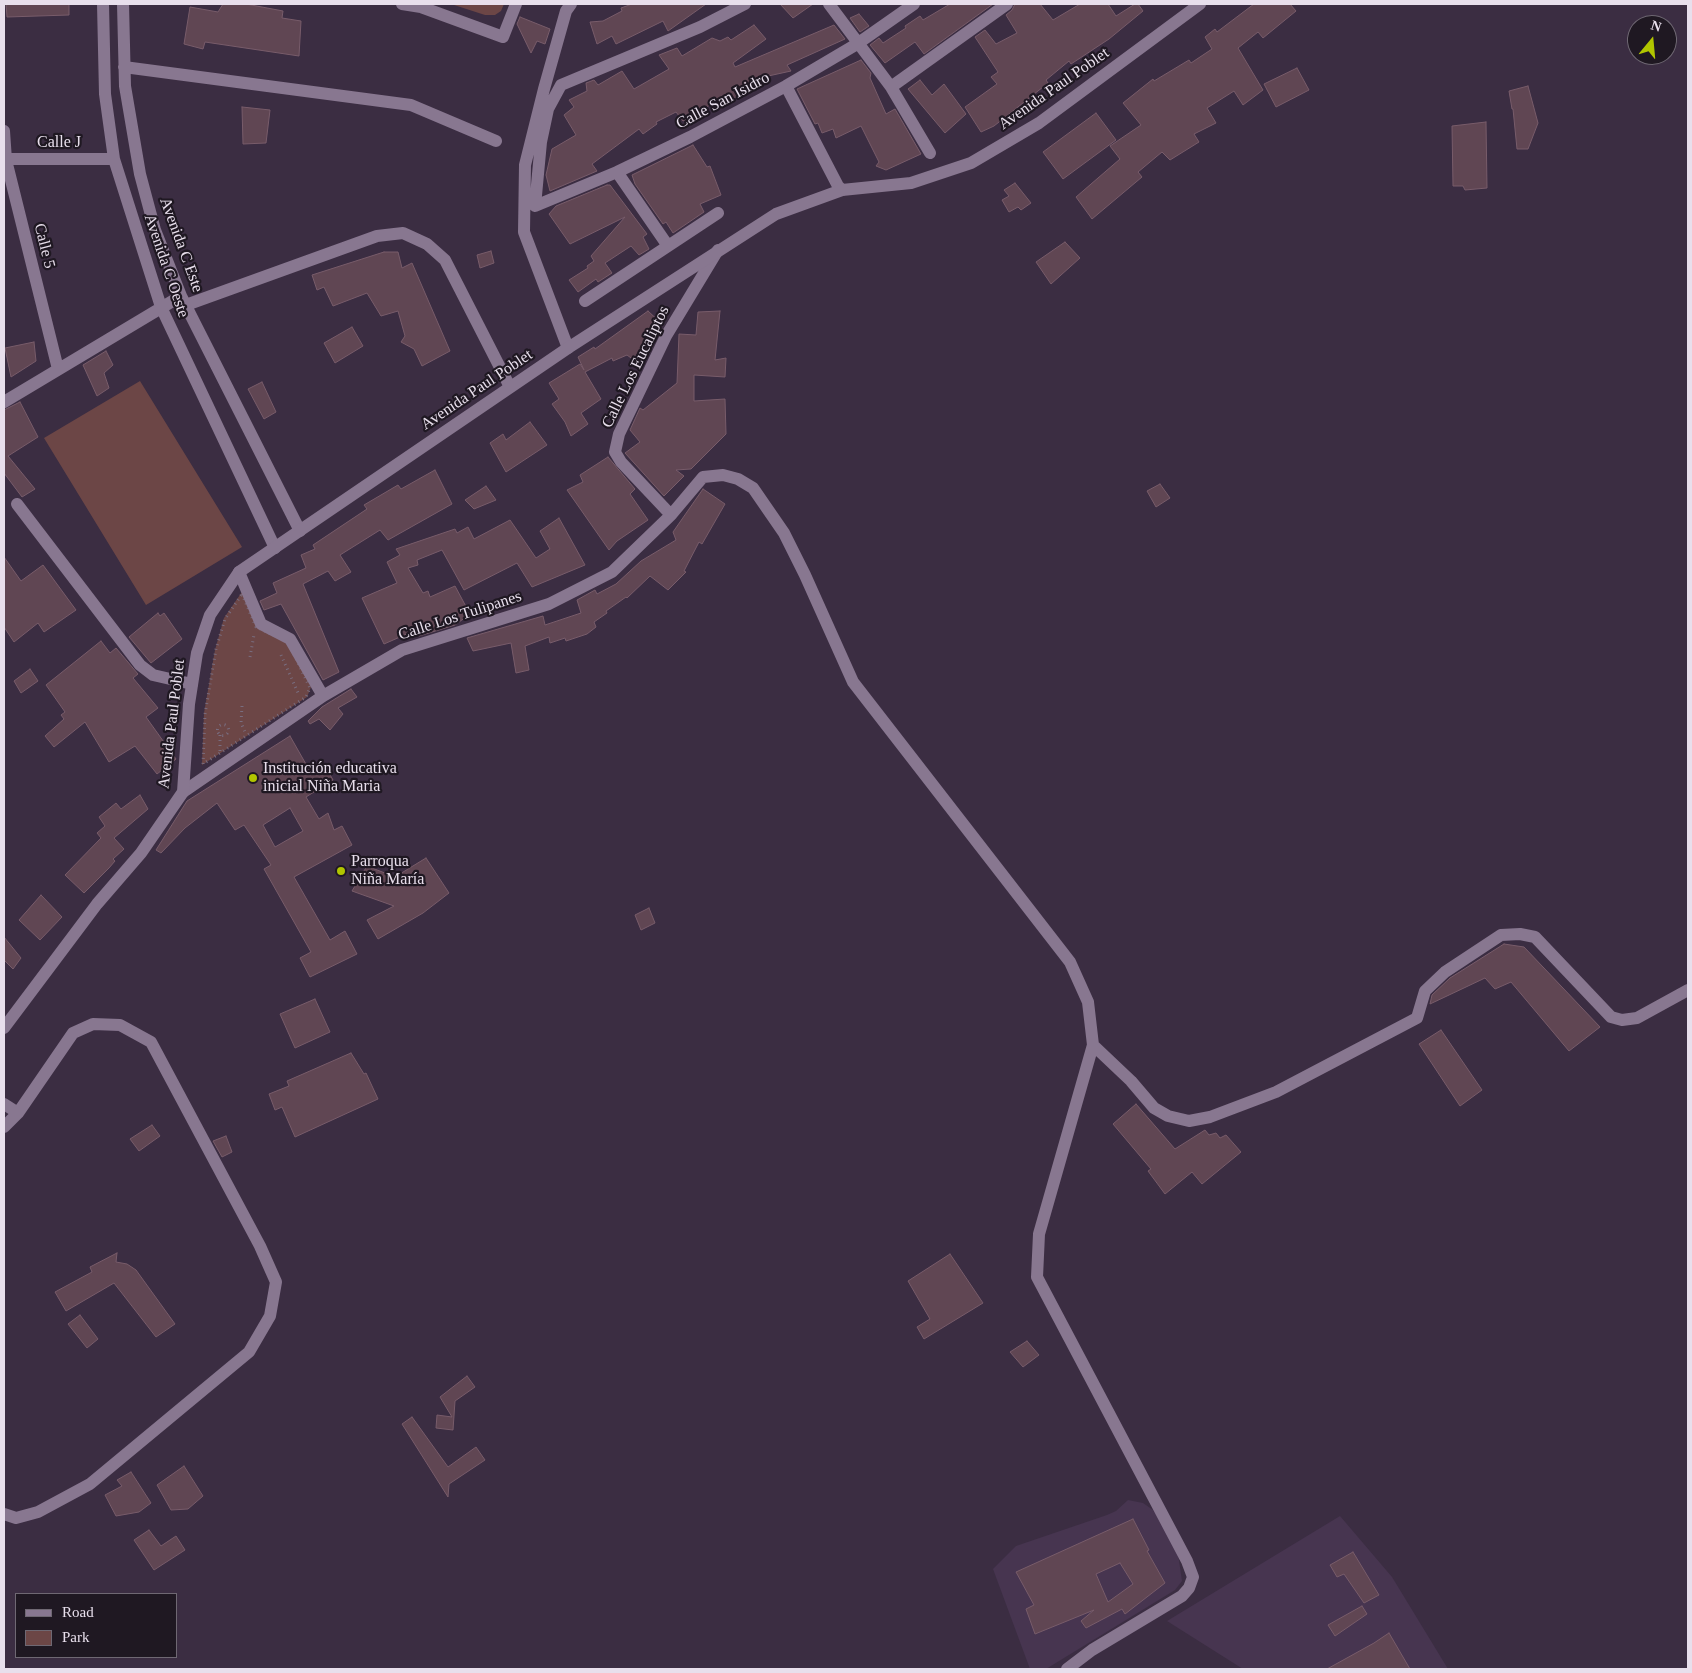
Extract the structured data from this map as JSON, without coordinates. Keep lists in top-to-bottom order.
{
  "streets": {
    "street": [
      "Avenida Paul Poblet",
      "Calle San Isidro",
      "Calle J",
      "Avenida C Este",
      "Calle 5",
      "Avenida C Oeste",
      "Calle Los Eucaliptos",
      "Calle Los Tulipanes"
    ]
  },
  "crossings": [
    ["Avenida Paul Poblet", "Avenida C Este"],
    ["Avenida Paul Poblet", "Avenida C Oeste"],
    ["Avenida Paul Poblet", "Calle Los Eucaliptos"],
    ["Avenida Paul Poblet", "Calle Los Tulipanes"],
    ["Calle J", "Calle 5"],
    ["Calle J", "Avenida C Oeste"],
    ["Calle Los Eucaliptos", "Calle Los Tulipanes"]
  ],
  "places": ["Institución educativa inicial Niña Maria", "Parroqua Niña María"],
  "legend": ["Road", "Park"],
  "north": "top"
}
